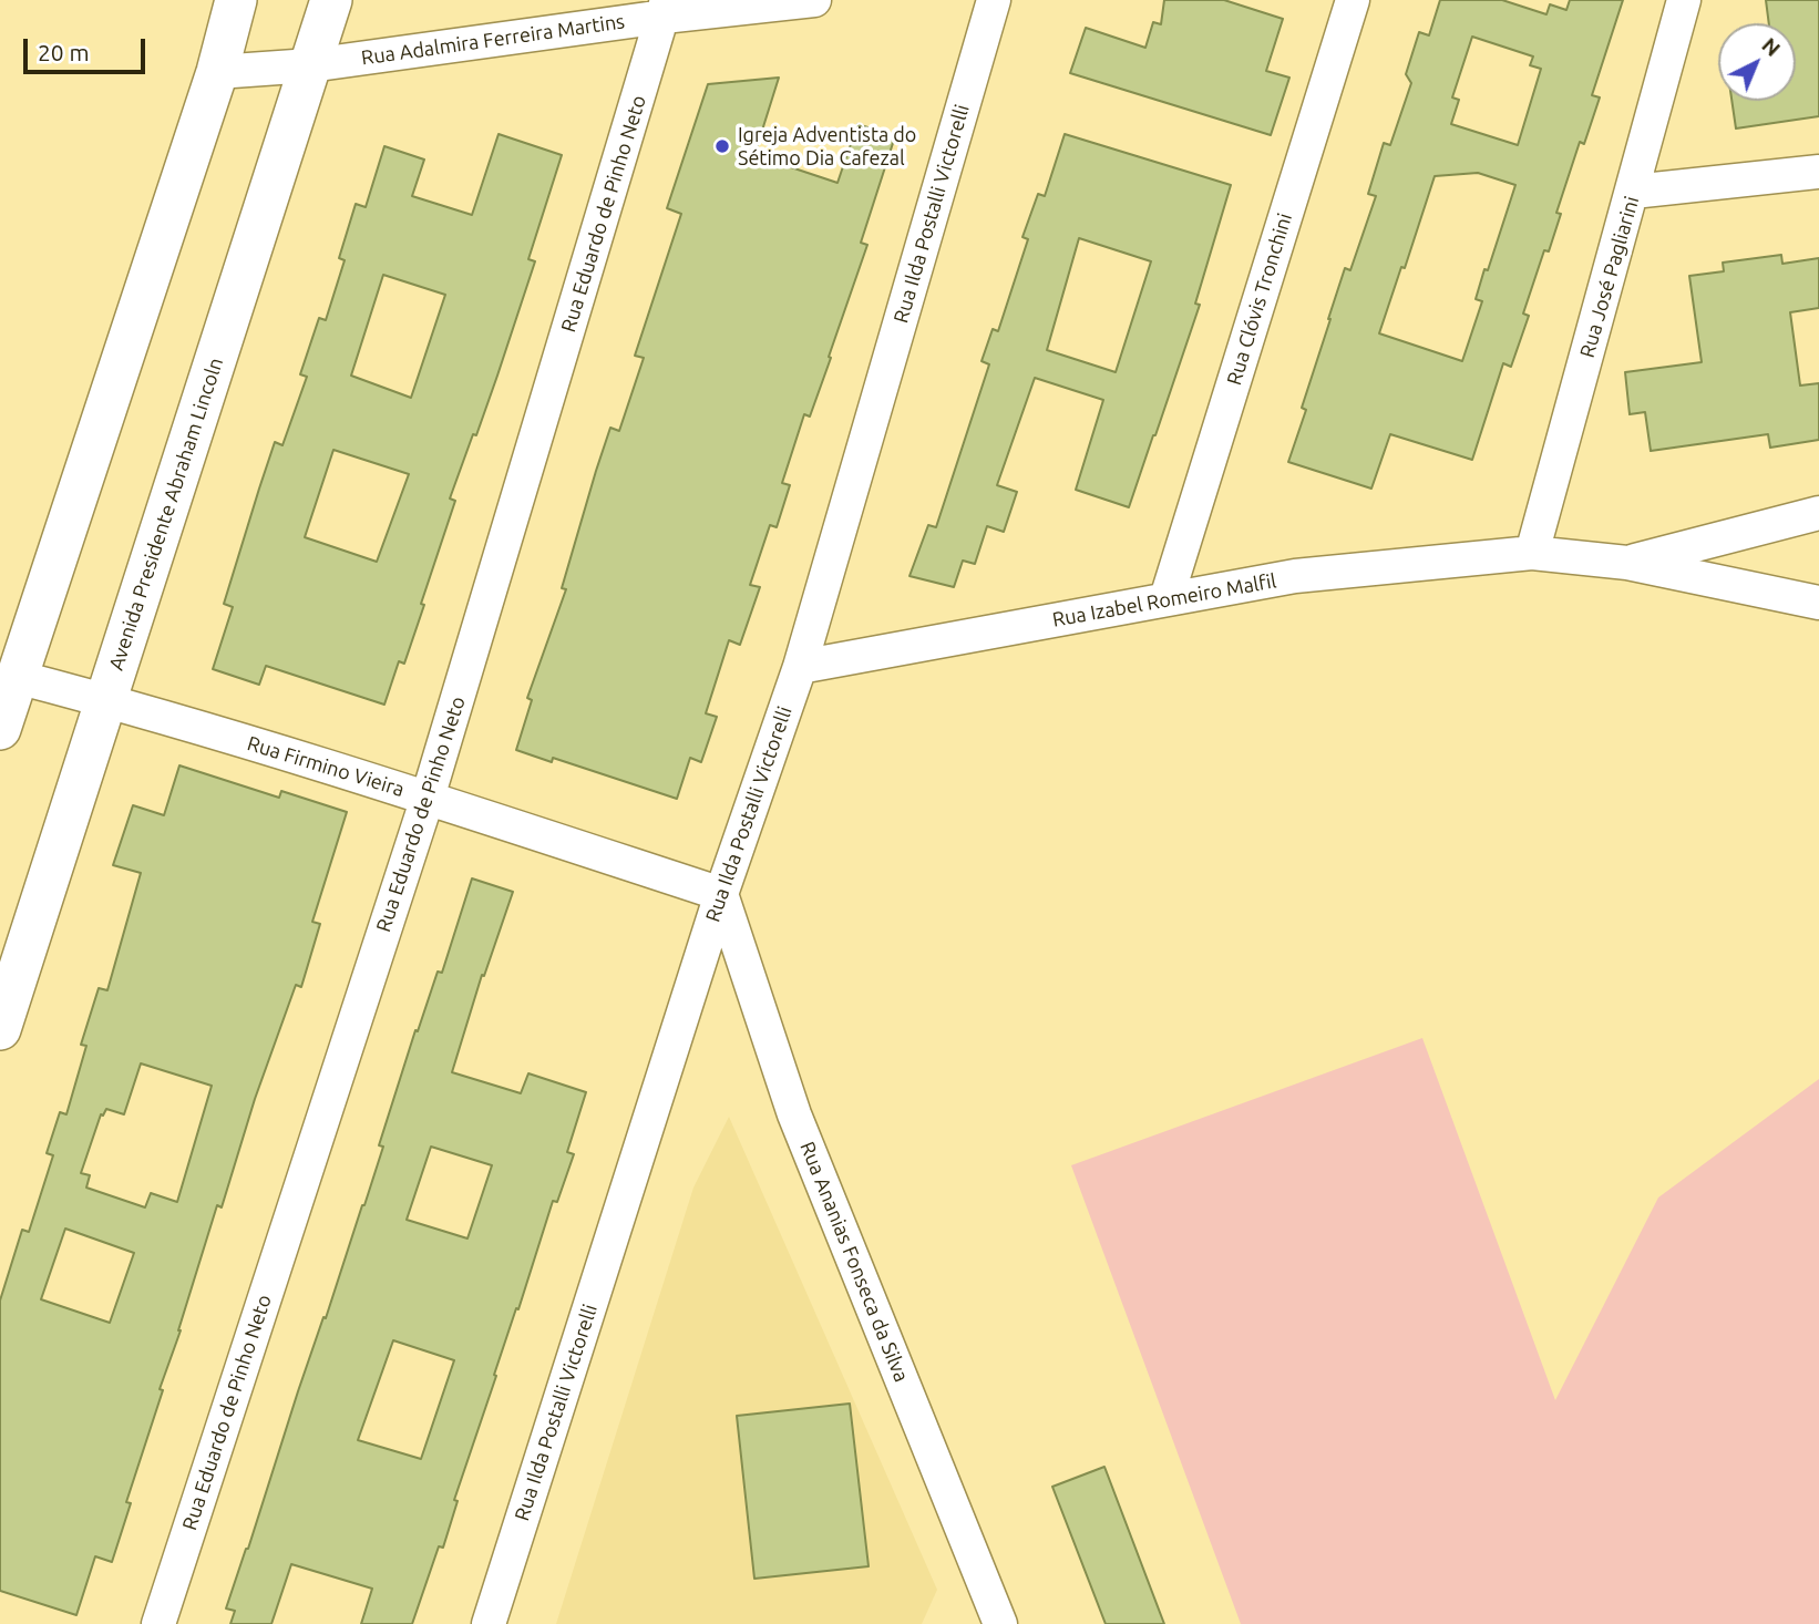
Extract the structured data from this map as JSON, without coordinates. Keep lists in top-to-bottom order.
{
  "streets": {
    "street": [
      "Rua Adalmira Ferreira Martins",
      "Rua Eduardo de Pinho Neto",
      "Rua Ilda Postalli Victorelli",
      "Rua José Pagliarini",
      "Rua Clóvis Tronchini",
      "Avenida Presidente Abraham Lincoln",
      "Rua Izabel Romeiro Malfil",
      "Rua Firmino Vieira",
      "Rua Ananias Fonseca da Silva"
    ]
  },
  "crossings": [
    ["Rua Adalmira Ferreira Martins", "Rua Eduardo de Pinho Neto"],
    ["Rua Adalmira Ferreira Martins", "Avenida Presidente Abraham Lincoln"],
    ["Rua Eduardo de Pinho Neto", "Rua Firmino Vieira"],
    ["Rua Ilda Postalli Victorelli", "Rua Izabel Romeiro Malfil"],
    ["Rua Ilda Postalli Victorelli", "Rua Firmino Vieira"],
    ["Rua Ilda Postalli Victorelli", "Rua Ananias Fonseca da Silva"],
    ["Rua José Pagliarini", "Rua Izabel Romeiro Malfil"],
    ["Rua Clóvis Tronchini", "Rua Izabel Romeiro Malfil"],
    ["Avenida Presidente Abraham Lincoln", "Rua Firmino Vieira"],
    ["Rua Firmino Vieira", "Rua Ananias Fonseca da Silva"]
  ],
  "places": ["Igreja Adventista do Sétimo Dia Cafezal"],
  "scale_bar": "20 m",
  "north": "top right"
}
